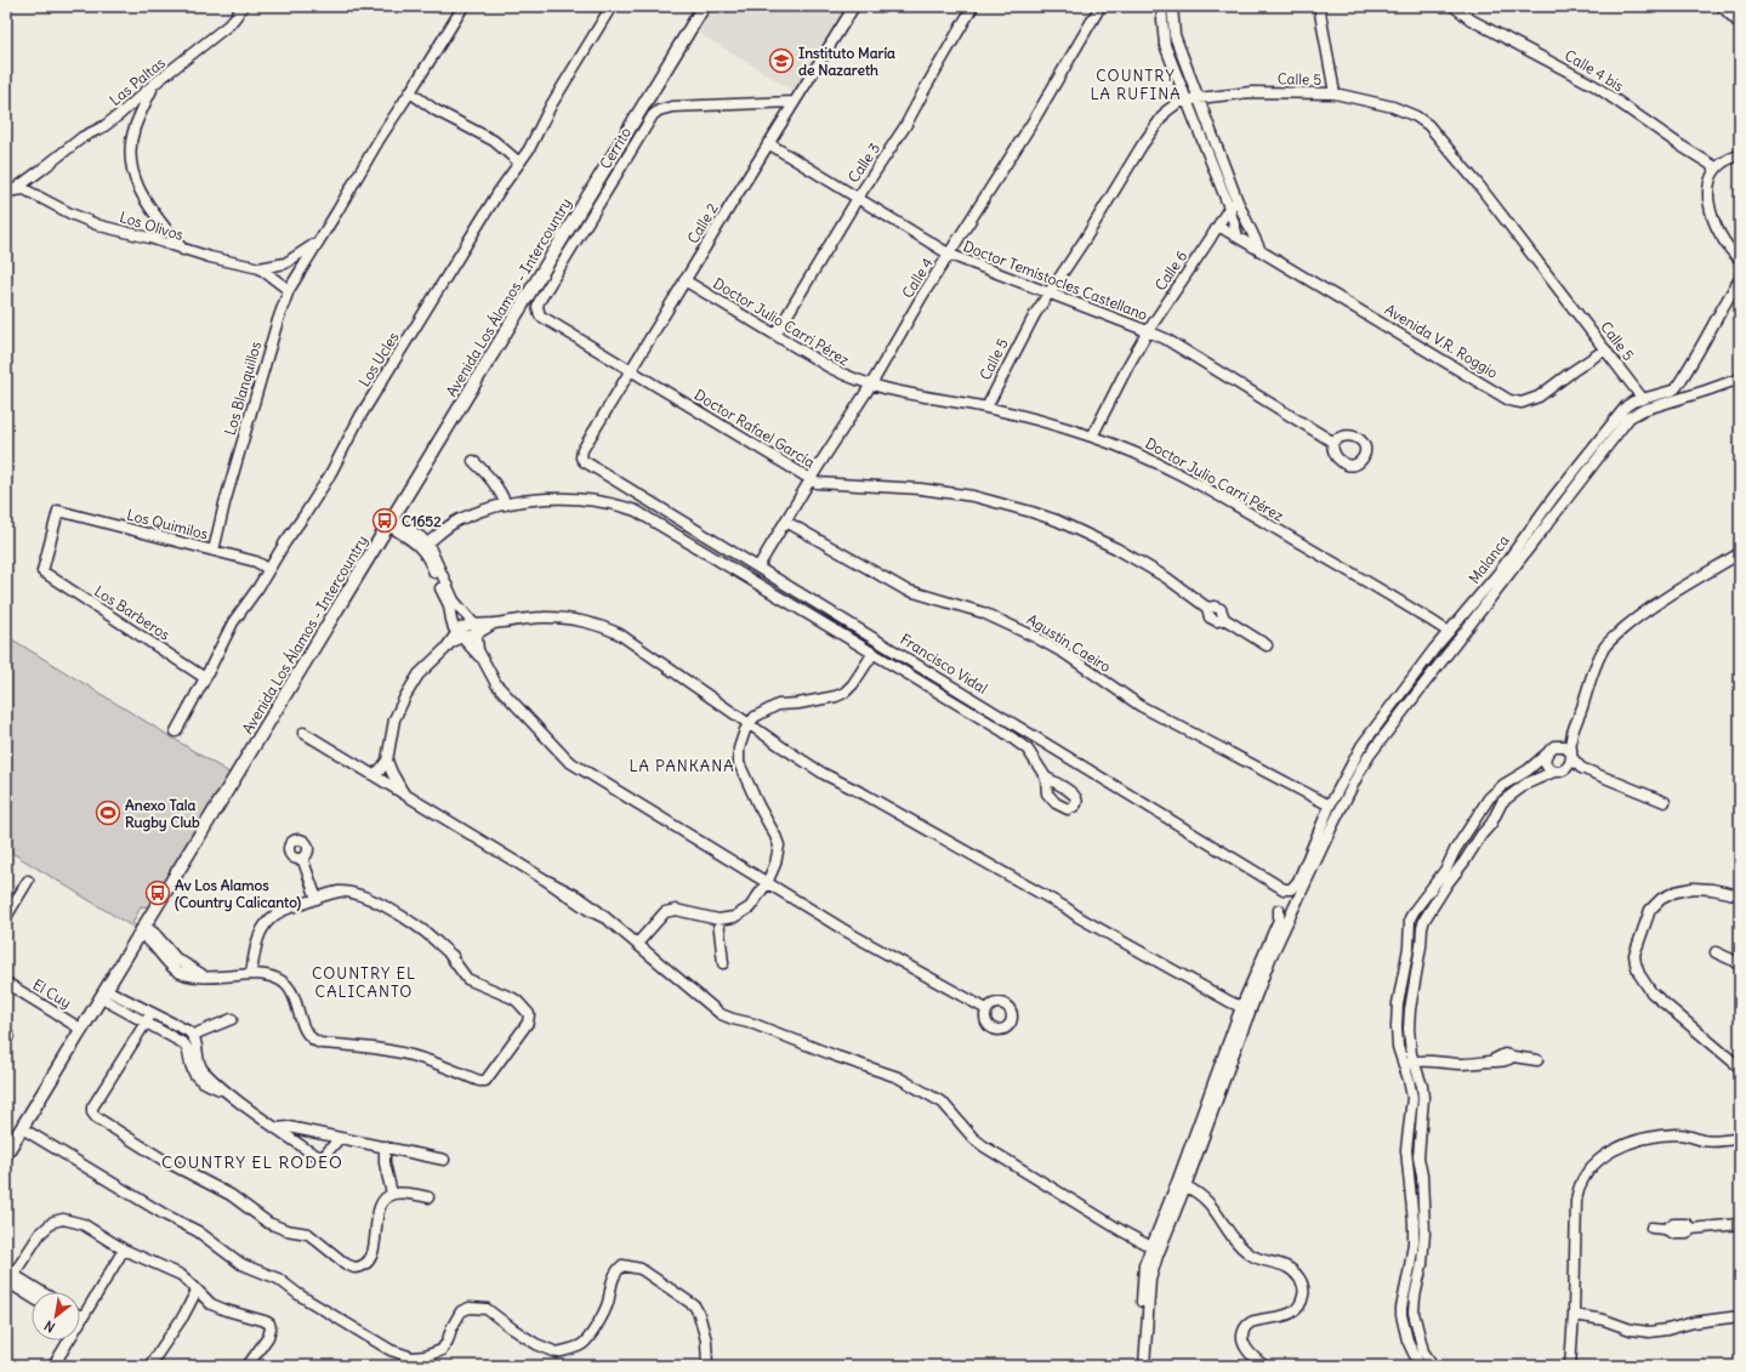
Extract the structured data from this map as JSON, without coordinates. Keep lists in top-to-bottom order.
{
  "streets": {
    "main road": ["Avenida Los Álamos - Intercountry"],
    "street": [
      "Calle 4 bis",
      "Calle 5",
      "Las Paltas",
      "Cerrito",
      "Calle 3",
      "Calle 2",
      "Los Olivos",
      "Calle 6",
      "Calle 4",
      "Doctor Temístocles Castellano",
      "Doctor Julio Carri Pérez",
      "Avenida V.R. Roggio",
      "Los Ucles",
      "Los Blanquillos",
      "Doctor Rafael García",
      "Los Quimilos",
      "Malanca",
      "Los Barberos",
      "Agustín Caeiro",
      "Francisco Vidal",
      "El Cuy"
    ]
  },
  "crossings": [
    ["Calle 5", "Doctor Temístocles Castellano"],
    ["Calle 5", "Doctor Julio Carri Pérez"],
    ["Calle 5", "Avenida V.R. Roggio"],
    ["Calle 5", "Malanca"],
    ["Las Paltas", "Los Olivos"],
    ["Cerrito", "Calle 2"],
    ["Cerrito", "Doctor Rafael García"],
    ["Calle 3", "Doctor Temístocles Castellano"],
    ["Calle 3", "Doctor Julio Carri Pérez"],
    ["Calle 2", "Doctor Temístocles Castellano"],
    ["Calle 2", "Doctor Julio Carri Pérez"],
    ["Calle 2", "Doctor Rafael García"],
    ["Calle 2", "Francisco Vidal"],
    ["Los Olivos", "Los Blanquillos"],
    ["Calle 6", "Doctor Temístocles Castellano"],
    ["Calle 6", "Doctor Julio Carri Pérez"],
    ["Calle 6", "Avenida V.R. Roggio"],
    ["Calle 4", "Doctor Temístocles Castellano"],
    ["Calle 4", "Doctor Julio Carri Pérez"],
    ["Calle 4", "Doctor Rafael García"],
    ["Calle 4", "Agustín Caeiro"],
    ["Calle 4", "Francisco Vidal"],
    ["Avenida Los Álamos - Intercountry", "El Cuy"],
    ["Doctor Julio Carri Pérez", "Malanca"],
    ["Los Ucles", "Los Quimilos"],
    ["Los Ucles", "Los Barberos"],
    ["Los Blanquillos", "Los Quimilos"],
    ["Los Quimilos", "Los Barberos"],
    ["Malanca", "Agustín Caeiro"],
    ["Malanca", "Francisco Vidal"]
  ],
  "districts": [
    "COUNTRY LA RUFINA",
    "LA PANKANA",
    "COUNTRY EL CALICANTO",
    "COUNTRY EL RODEO"
  ],
  "places": {
    "school or university": ["Instituto María de Nazareth"],
    "bus stop": ["C1652", "Av Los Alamos (Country Calicanto)"],
    "sports": ["Anexo Tala Rugby Club"]
  },
  "north": "bottom left"
}
